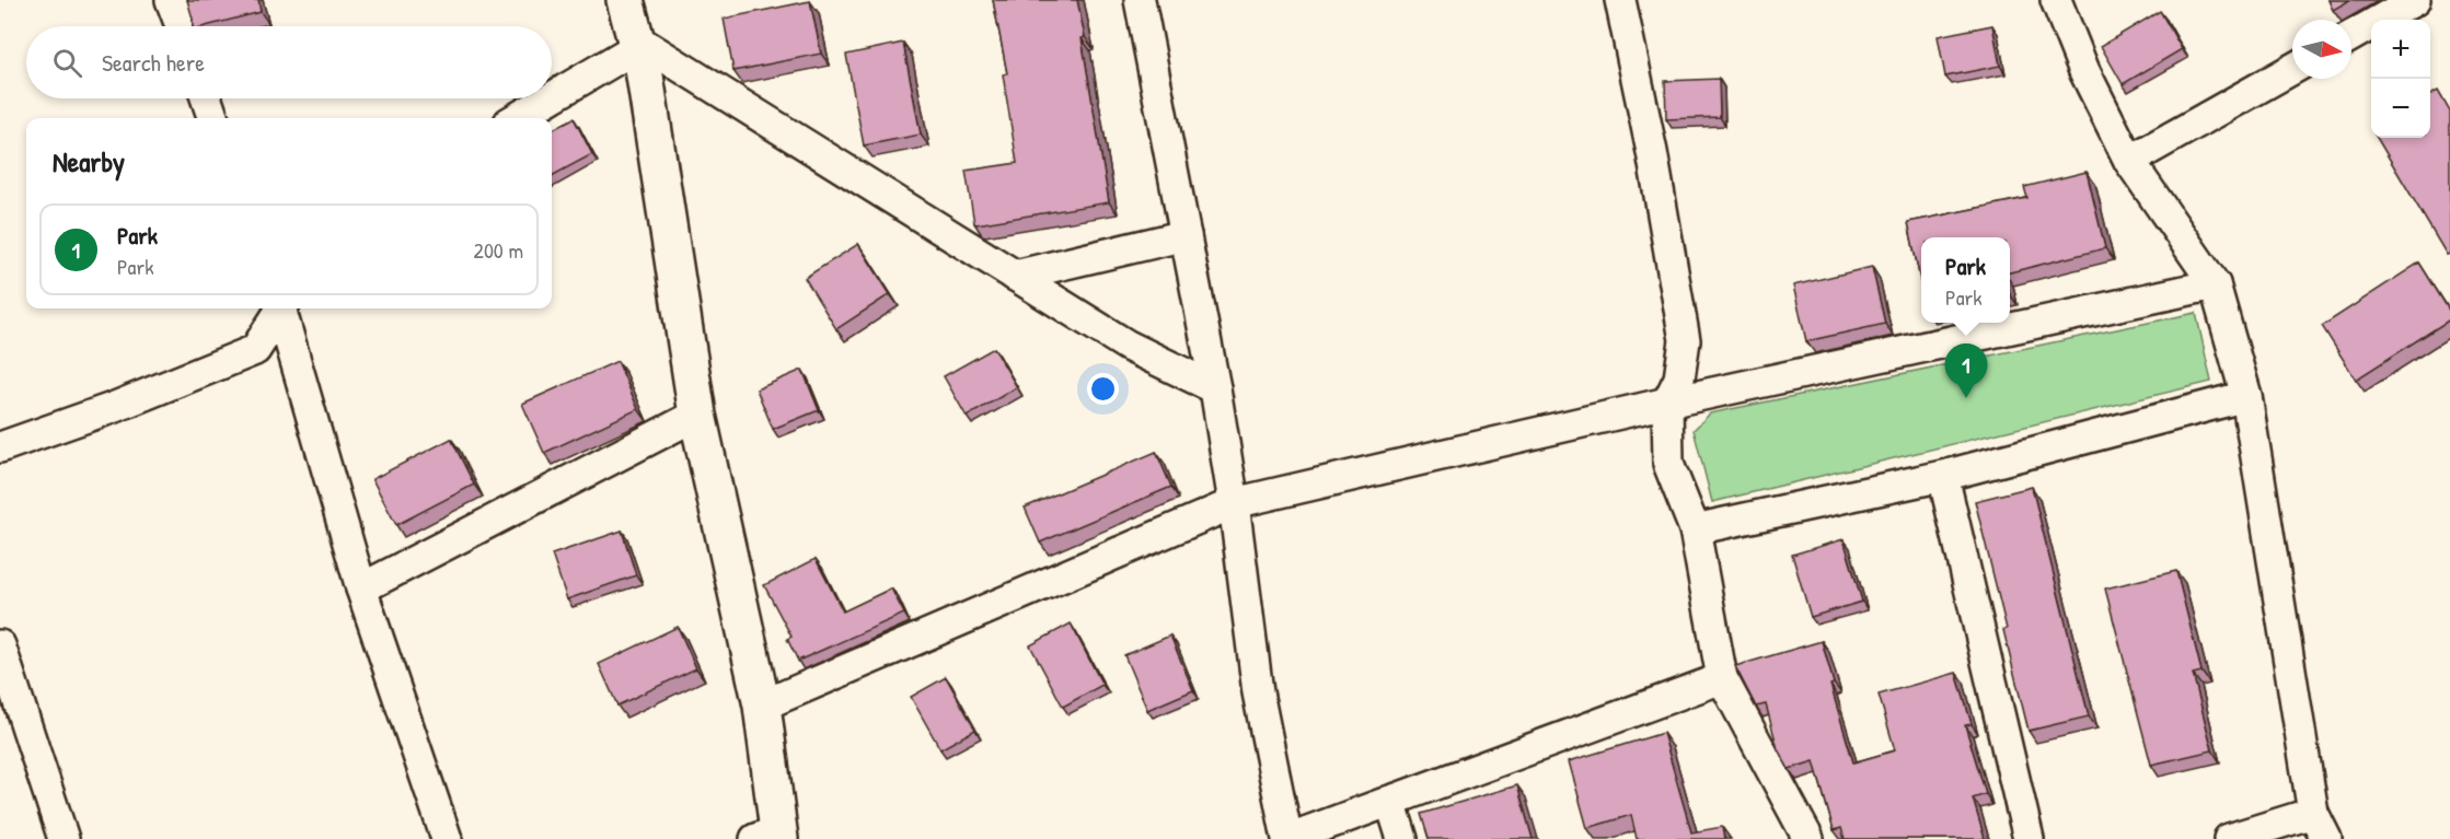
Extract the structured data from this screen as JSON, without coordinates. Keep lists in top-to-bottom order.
{
  "north": "right",
  "page": {
    "map_buttons": ["+", "−"],
    "search": "Search here",
    "heading": "Nearby",
    "list": [
      {
        "mark": "1",
        "name": "Park",
        "note": "Park",
        "value": "200 m"
      }
    ],
    "popup": ["Park", "Park"],
    "pins": "1"
  }
}
